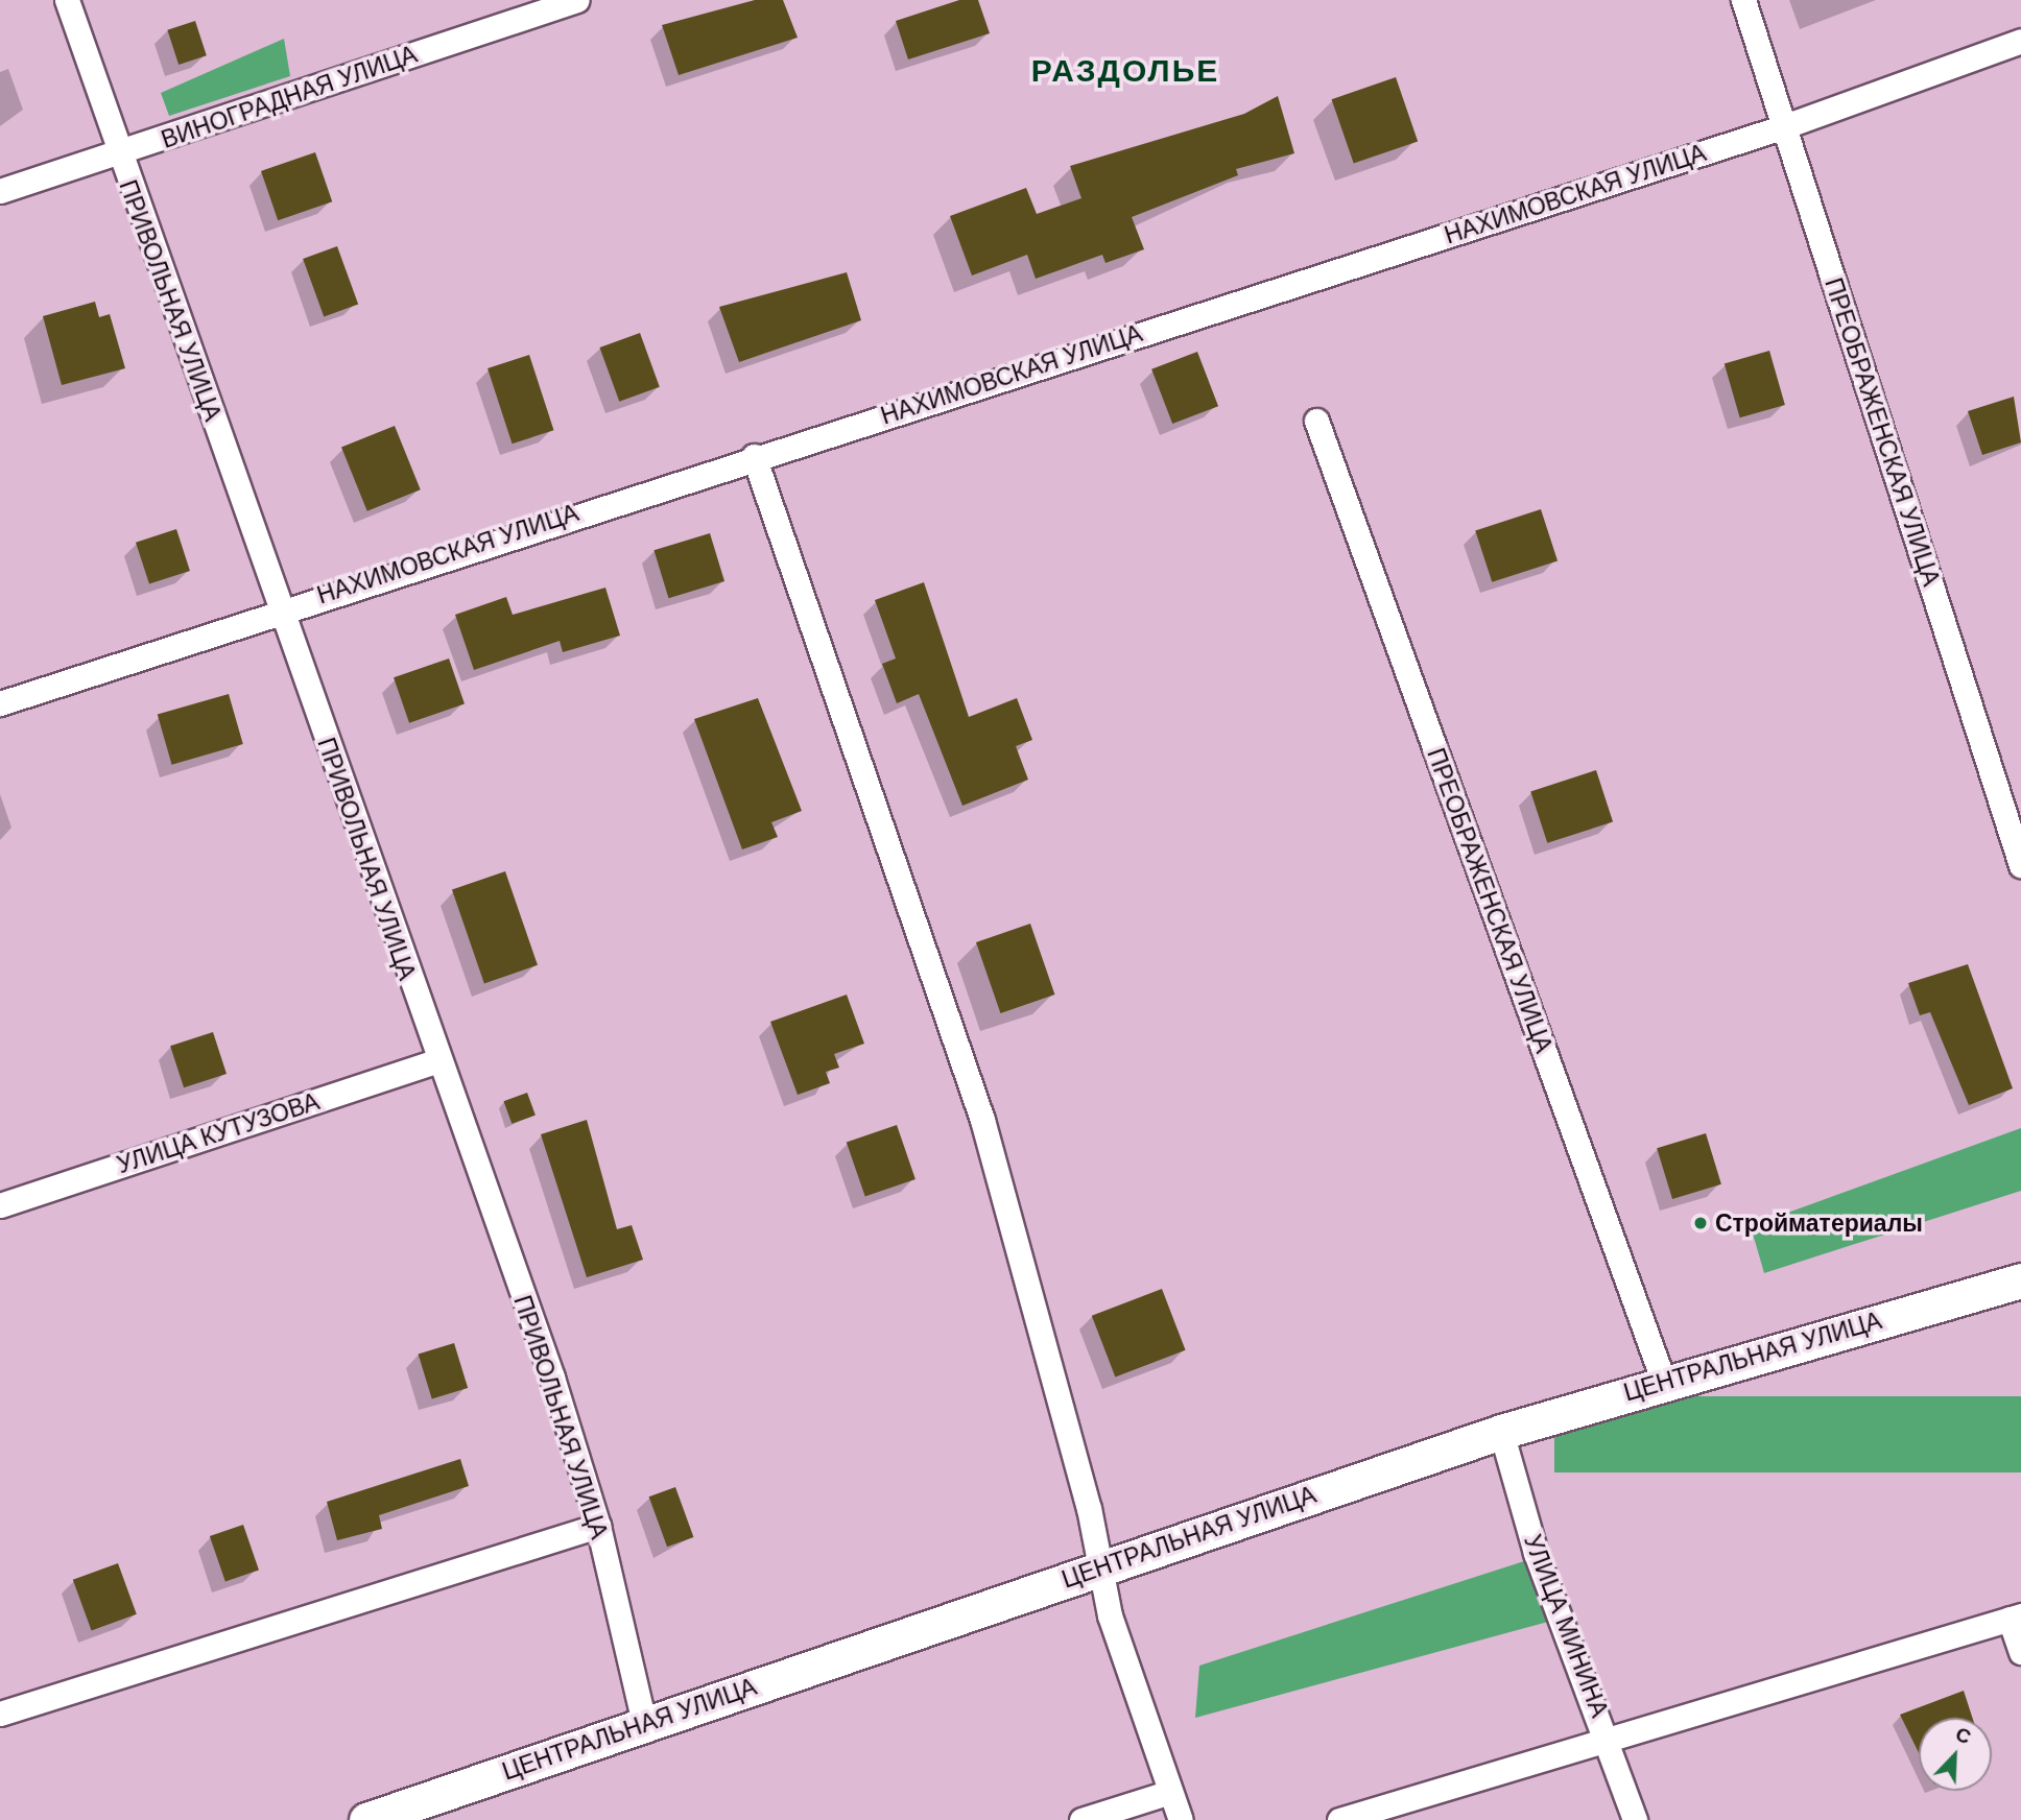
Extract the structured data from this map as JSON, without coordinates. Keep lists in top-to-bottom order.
{
  "streets": {
    "main road": ["ЦЕНТРАЛЬНАЯ УЛИЦА"],
    "street": [
      "ВИНОГРАДНАЯ УЛИЦА",
      "НАХИМОВСКАЯ УЛИЦА",
      "ПРИВОЛЬНАЯ УЛИЦА",
      "ПРЕОБРАЖЕНСКАЯ УЛИЦА",
      "УЛИЦА КУТУЗОВА",
      "УЛИЦА МИНИНА"
    ]
  },
  "crossings": [
    ["ВИНОГРАДНАЯ УЛИЦА", "ПРИВОЛЬНАЯ УЛИЦА"],
    ["НАХИМОВСКАЯ УЛИЦА", "ПРИВОЛЬНАЯ УЛИЦА"],
    ["НАХИМОВСКАЯ УЛИЦА", "ПРЕОБРАЖЕНСКАЯ УЛИЦА"],
    ["ПРИВОЛЬНАЯ УЛИЦА", "УЛИЦА КУТУЗОВА"],
    ["ПРИВОЛЬНАЯ УЛИЦА", "ЦЕНТРАЛЬНАЯ УЛИЦА"],
    ["ПРЕОБРАЖЕНСКАЯ УЛИЦА", "ЦЕНТРАЛЬНАЯ УЛИЦА"],
    ["ЦЕНТРАЛЬНАЯ УЛИЦА", "УЛИЦА МИНИНА"]
  ],
  "districts": ["РАЗДОЛЬЕ"],
  "places": ["Стройматериалы"],
  "north": "top right"
}
